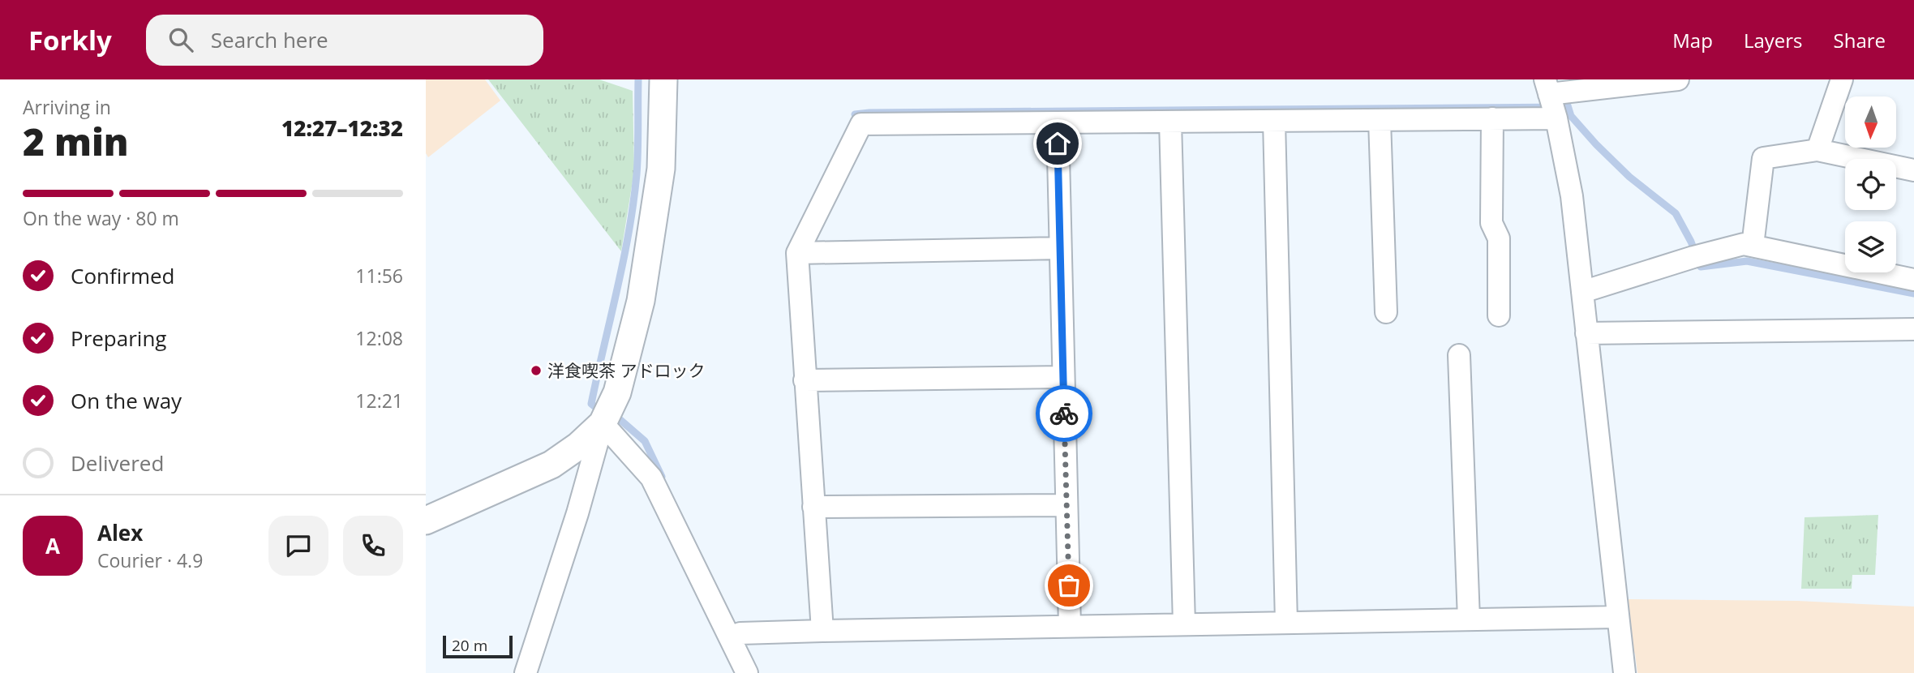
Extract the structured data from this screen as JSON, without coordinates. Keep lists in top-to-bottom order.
{
  "places": ["洋食喫茶 アドロック"],
  "scale_bar": "20 m",
  "north": "bottom",
  "page": {
    "header": "Forkly",
    "search": "Search here",
    "nav": ["Map", "Layers", "Share"],
    "heading": ["2 min", "Arriving in", "12:27–12:32"],
    "panel": ["Alex", "Courier · 4.9"],
    "bar": "On the way · 80 m",
    "list": [
      ["Confirmed", "11:56"],
      ["Preparing", "12:08"],
      ["On the way", "12:21"],
      "Delivered"
    ],
    "round": "A",
    "scale": "20 m"
  }
}
